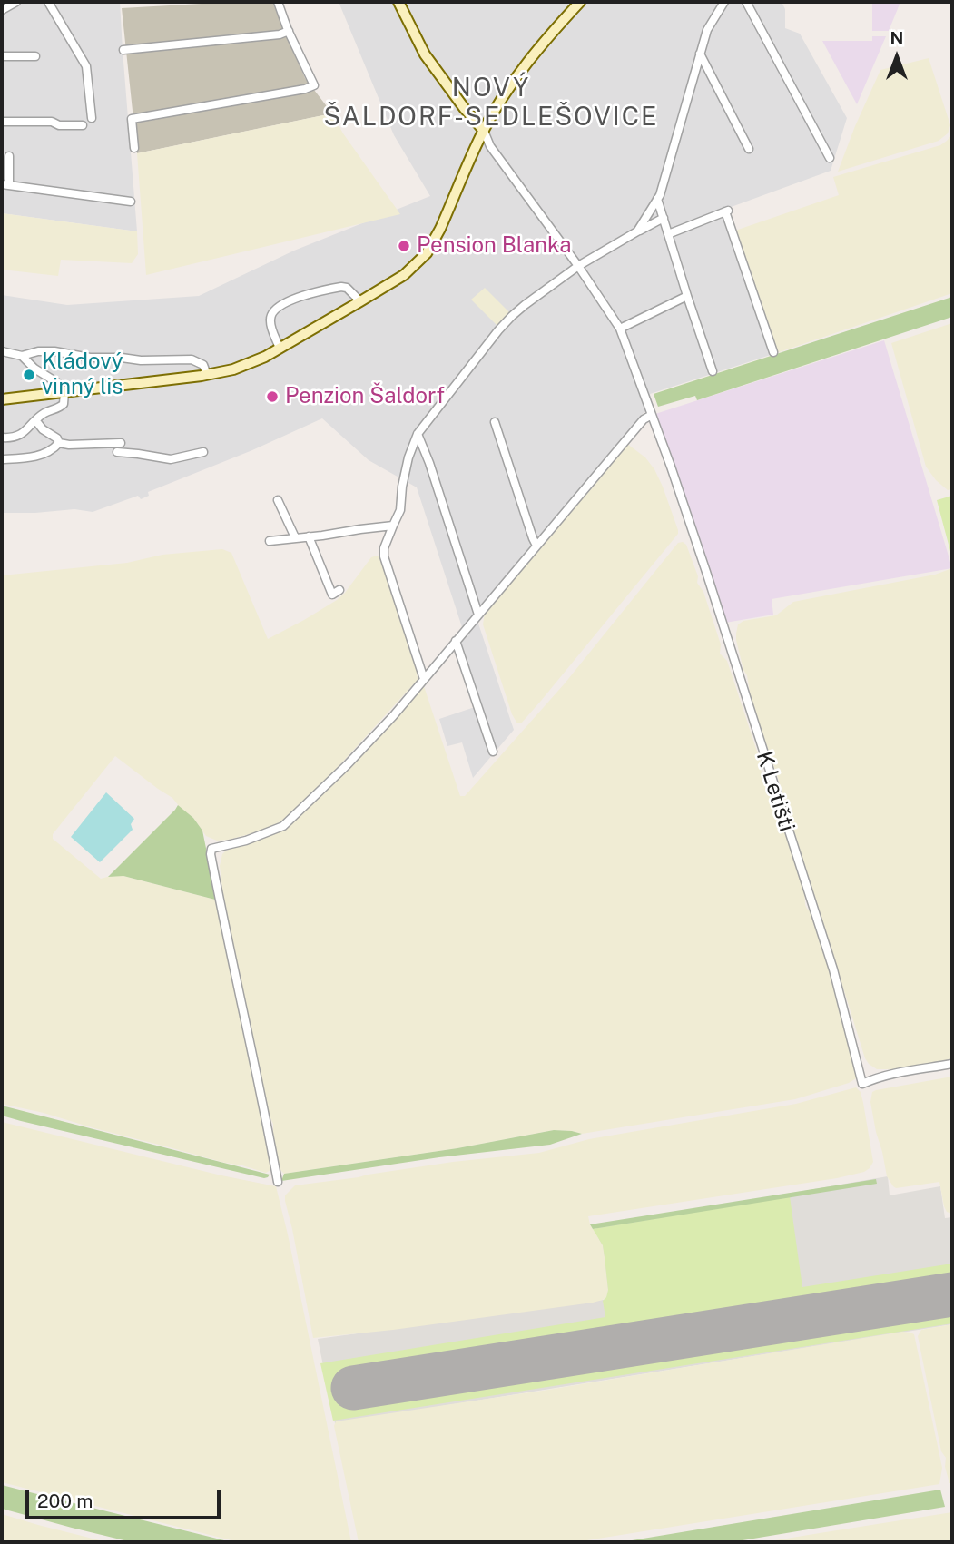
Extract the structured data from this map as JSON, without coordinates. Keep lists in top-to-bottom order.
{
  "streets": {
    "street": ["K Letišti"]
  },
  "districts": ["NOVÝ ŠALDORF-SEDLEŠOVICE"],
  "places": ["Pension Blanka", "Kládový vinný lis", "Penzion Šaldorf"],
  "scale_bar": "200 m",
  "north": "top"
}
